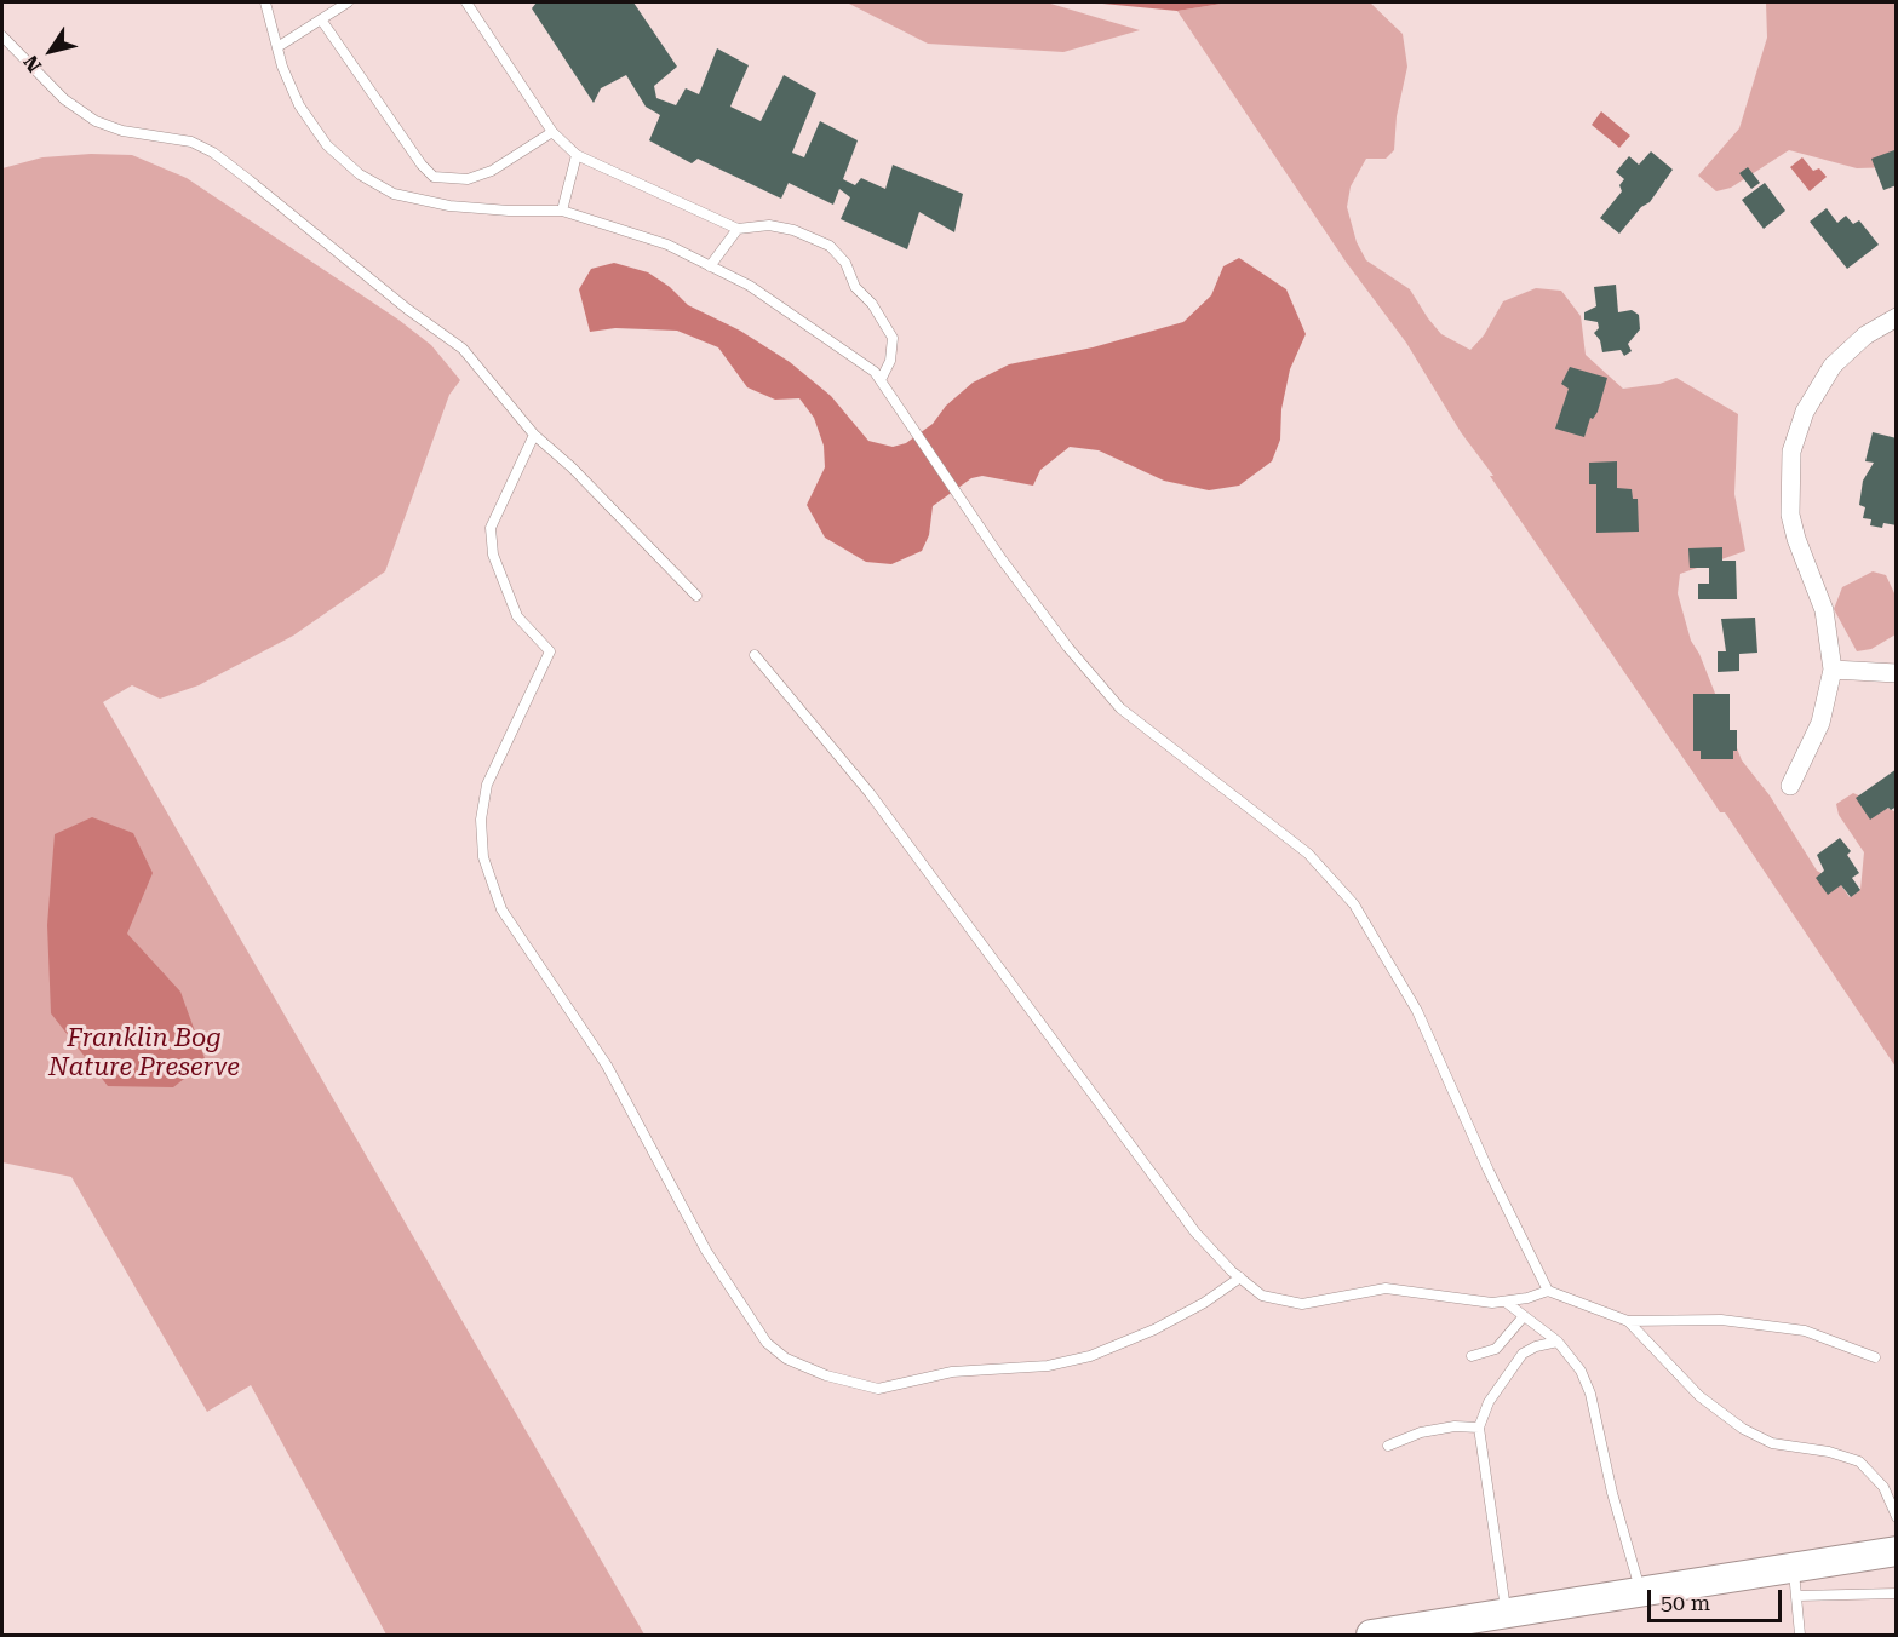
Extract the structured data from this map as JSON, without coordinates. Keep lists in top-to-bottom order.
{
  "parks": ["Franklin Bog Nature Preserve"],
  "scale_bar": "50 m",
  "north": "bottom left"
}
